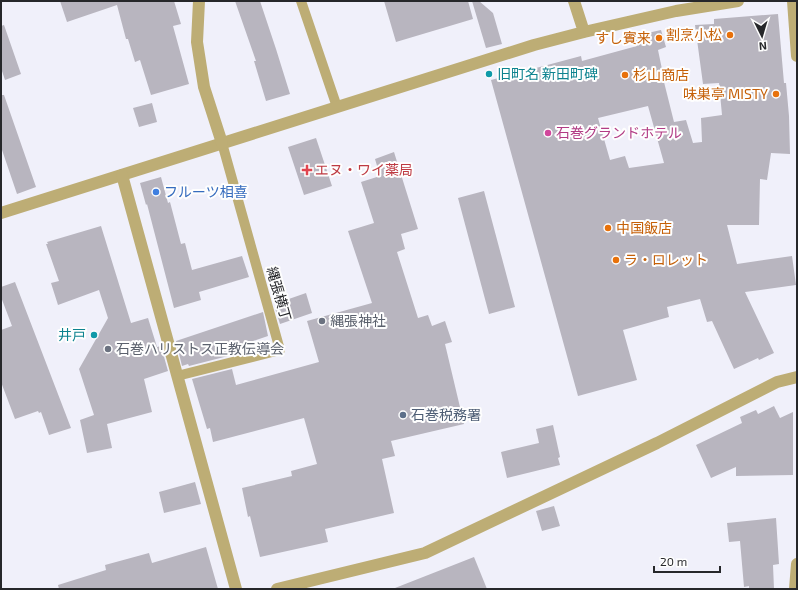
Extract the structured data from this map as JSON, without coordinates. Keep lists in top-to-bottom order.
{
  "streets": {
    "lane": ["縄張横丁"]
  },
  "places": {
    "other": [
      "割烹小松",
      "すし賓来",
      "旧町名 新田町碑",
      "杉山商店",
      "味巣亭 MISTY",
      "石巻グランドホテル",
      "フルーツ相喜",
      "中国飯店",
      "ラ・ロレット",
      "縄張神社",
      "井戸",
      "石巻ハリストス正教伝導会",
      "石巻税務署"
    ],
    "health": ["エヌ・ワイ薬局"]
  },
  "scale_bar": "20 m",
  "north": "bottom"
}
